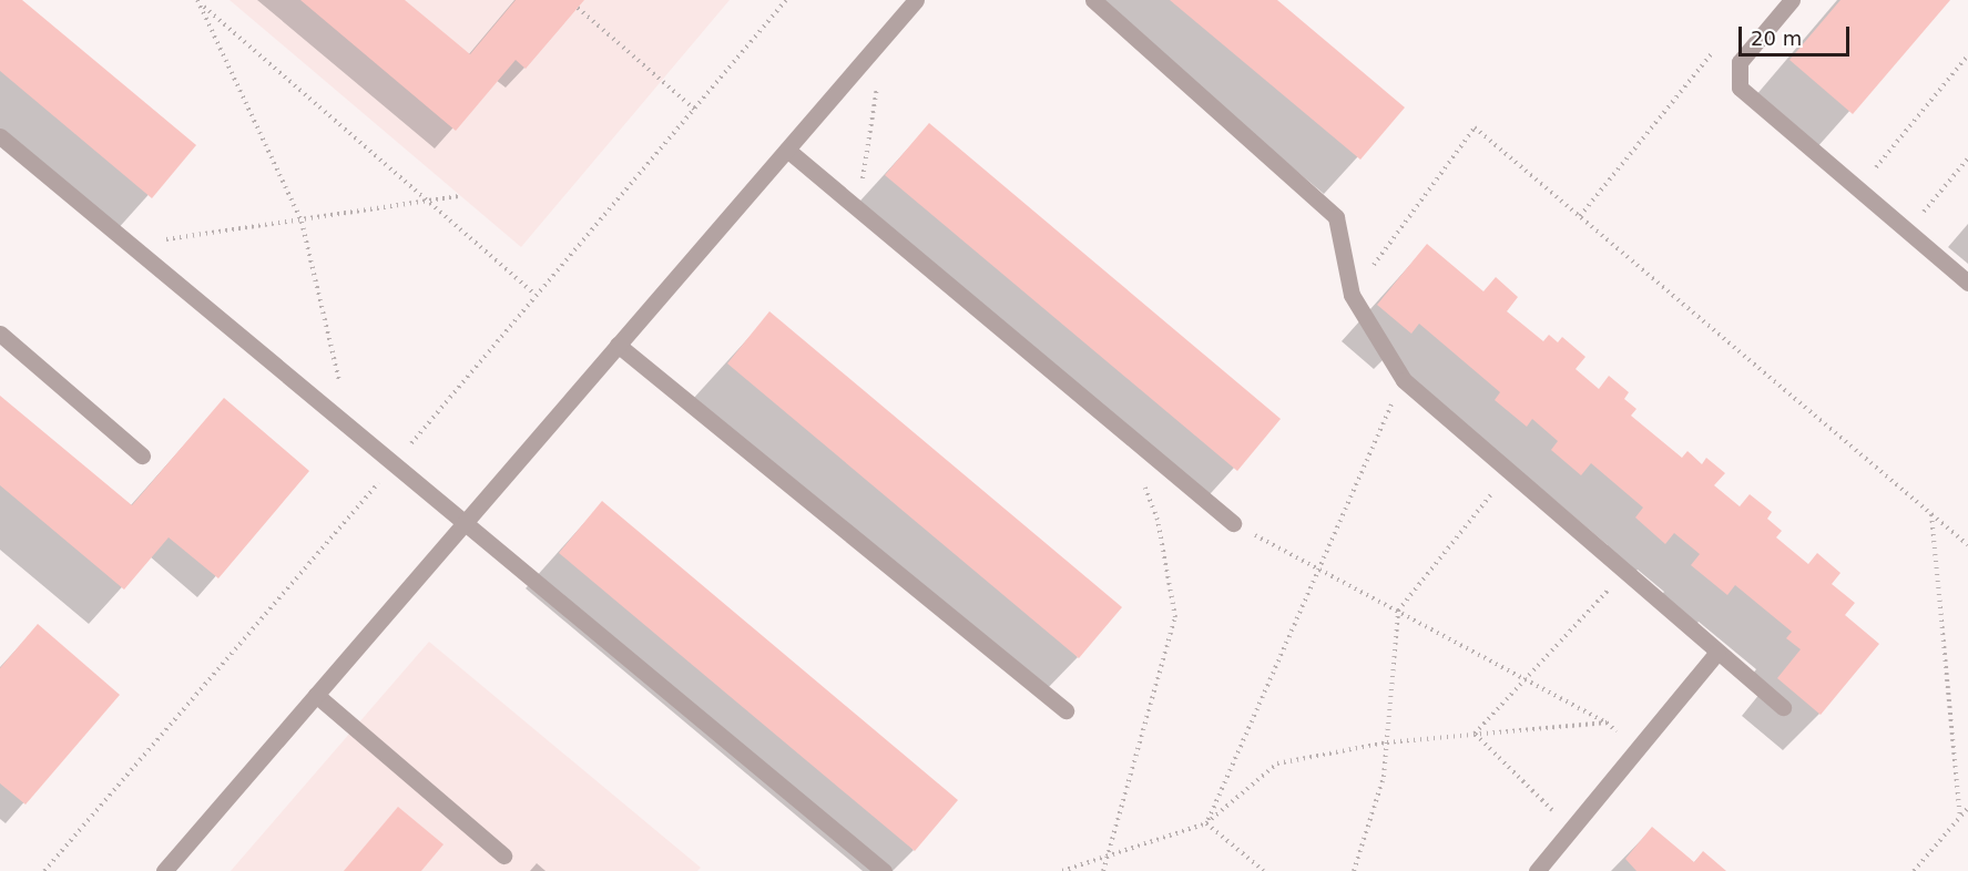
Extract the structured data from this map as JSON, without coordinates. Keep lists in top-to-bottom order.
{
  "scale_bar": "20 m"
}
